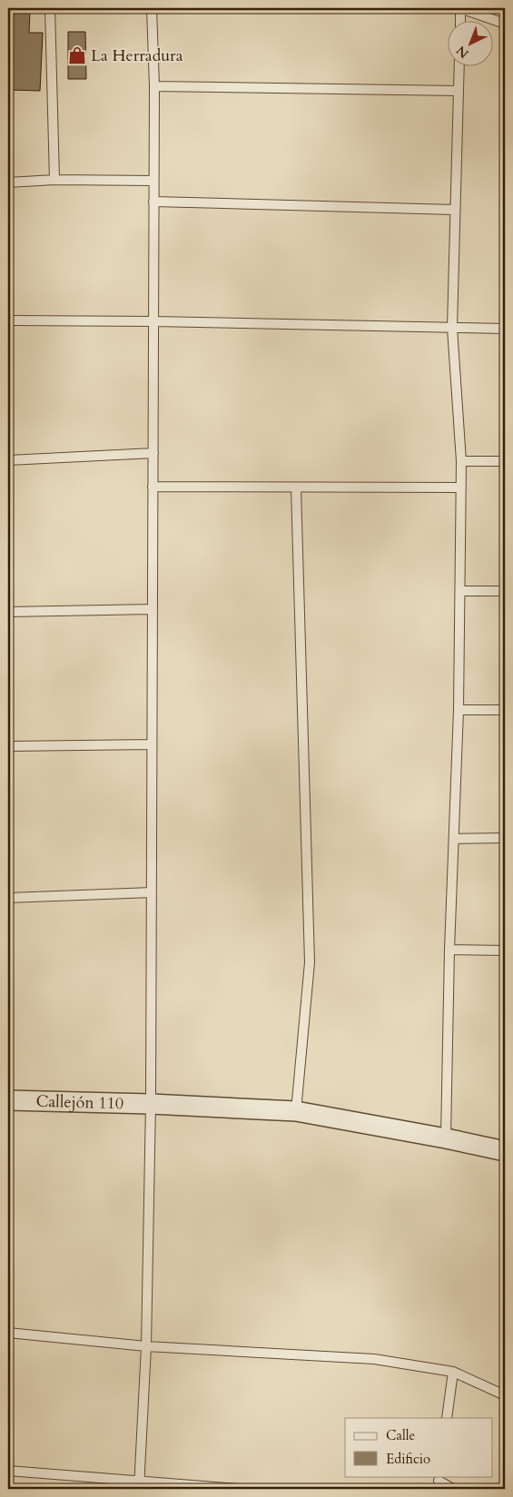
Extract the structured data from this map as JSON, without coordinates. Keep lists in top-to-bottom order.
{
  "streets": {
    "street": ["Callejón 110"]
  },
  "places": {
    "shop": ["La Herradura"]
  },
  "legend": ["Calle", "Edificio"],
  "north": "bottom left"
}
